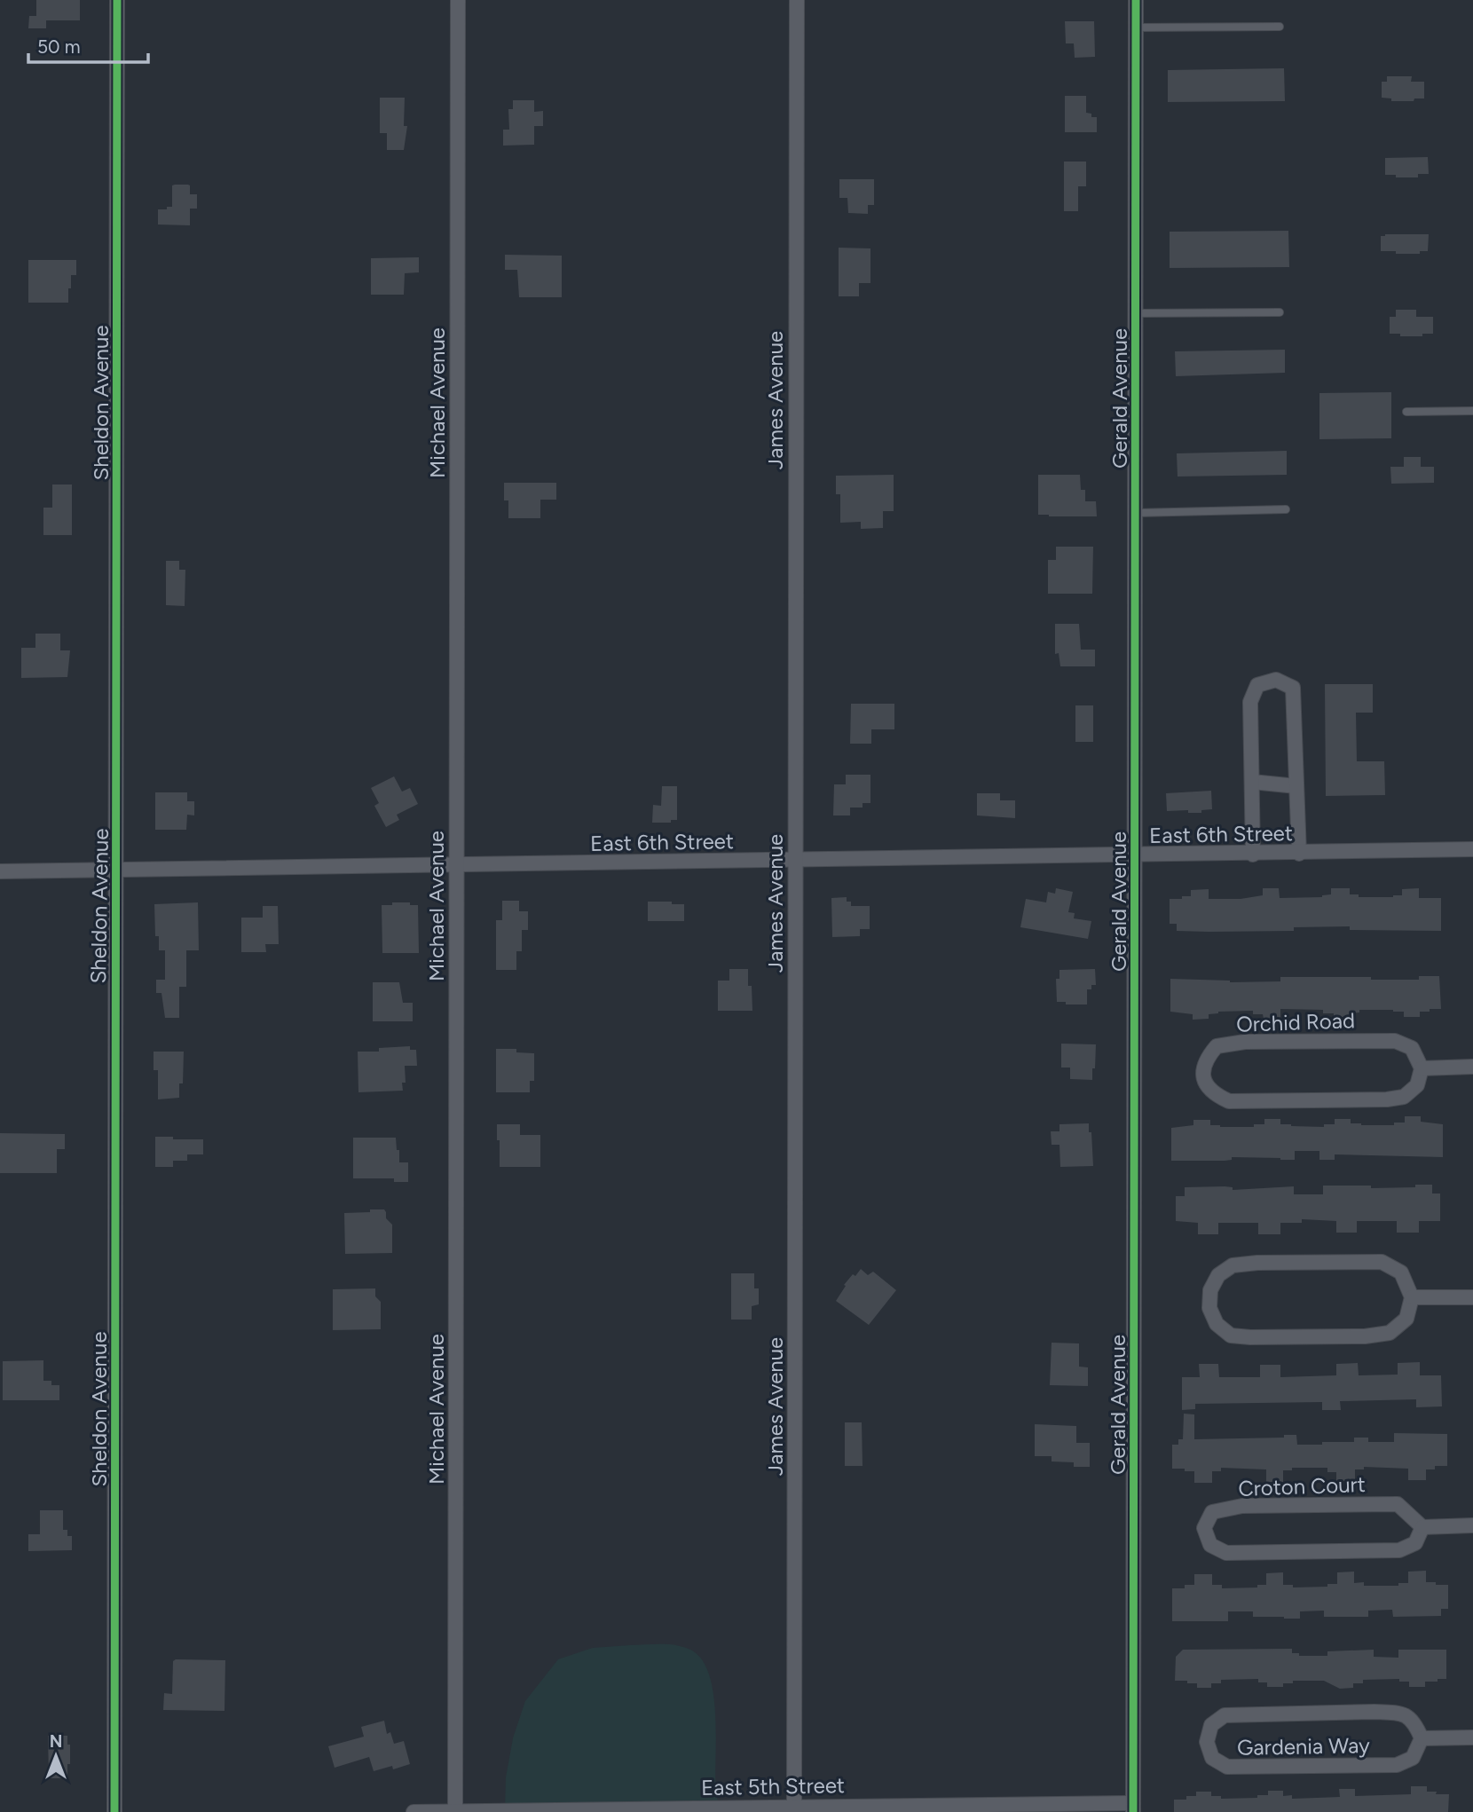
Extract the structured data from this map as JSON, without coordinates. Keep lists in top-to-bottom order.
{
  "streets": {
    "street": [
      "Gerald Avenue",
      "James Avenue",
      "Sheldon Avenue",
      "Michael Avenue",
      "East 6th Street",
      "Orchid Road",
      "Croton Court",
      "Gardenia Way",
      "East 5th Street"
    ]
  },
  "crossings": [
    ["Gerald Avenue", "East 6th Street"],
    ["Gerald Avenue", "East 5th Street"],
    ["James Avenue", "East 6th Street"],
    ["James Avenue", "East 5th Street"],
    ["Sheldon Avenue", "East 6th Street"],
    ["Michael Avenue", "East 6th Street"],
    ["Michael Avenue", "East 5th Street"]
  ],
  "scale_bar": "50 m",
  "north": "top"
}
